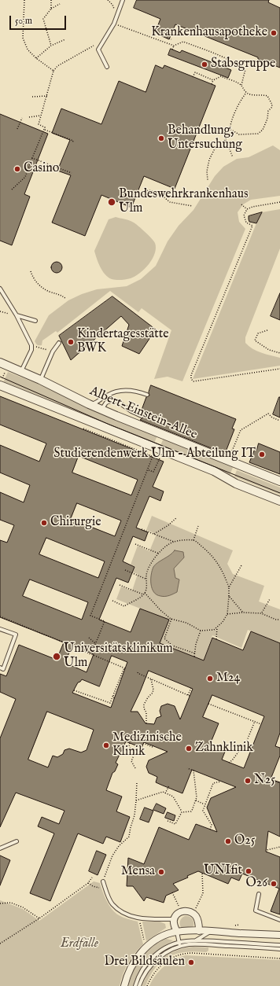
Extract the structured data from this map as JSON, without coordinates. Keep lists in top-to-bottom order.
{
  "streets": {
    "street": ["Albert-Einstein-Allee"]
  },
  "parks": ["Erdfälle"],
  "places": [
    "Krankenhausapotheke",
    "Stabsgruppe",
    "Behandlung, Untersuchung",
    "Casino",
    "Bundeswehrkrankenhaus Ulm",
    "Kindertagesstätte BWK",
    "Studierendenwerk Ulm - Abteilung IT",
    "Chirurgie",
    "Universitätsklinikum Ulm",
    "M24",
    "Medizinische Klinik",
    "Zahnklinik",
    "N25",
    "O25",
    "UNIfit",
    "Mensa",
    "O26",
    "Drei Bildsäulen"
  ],
  "scale_bar": "50 m"
}
